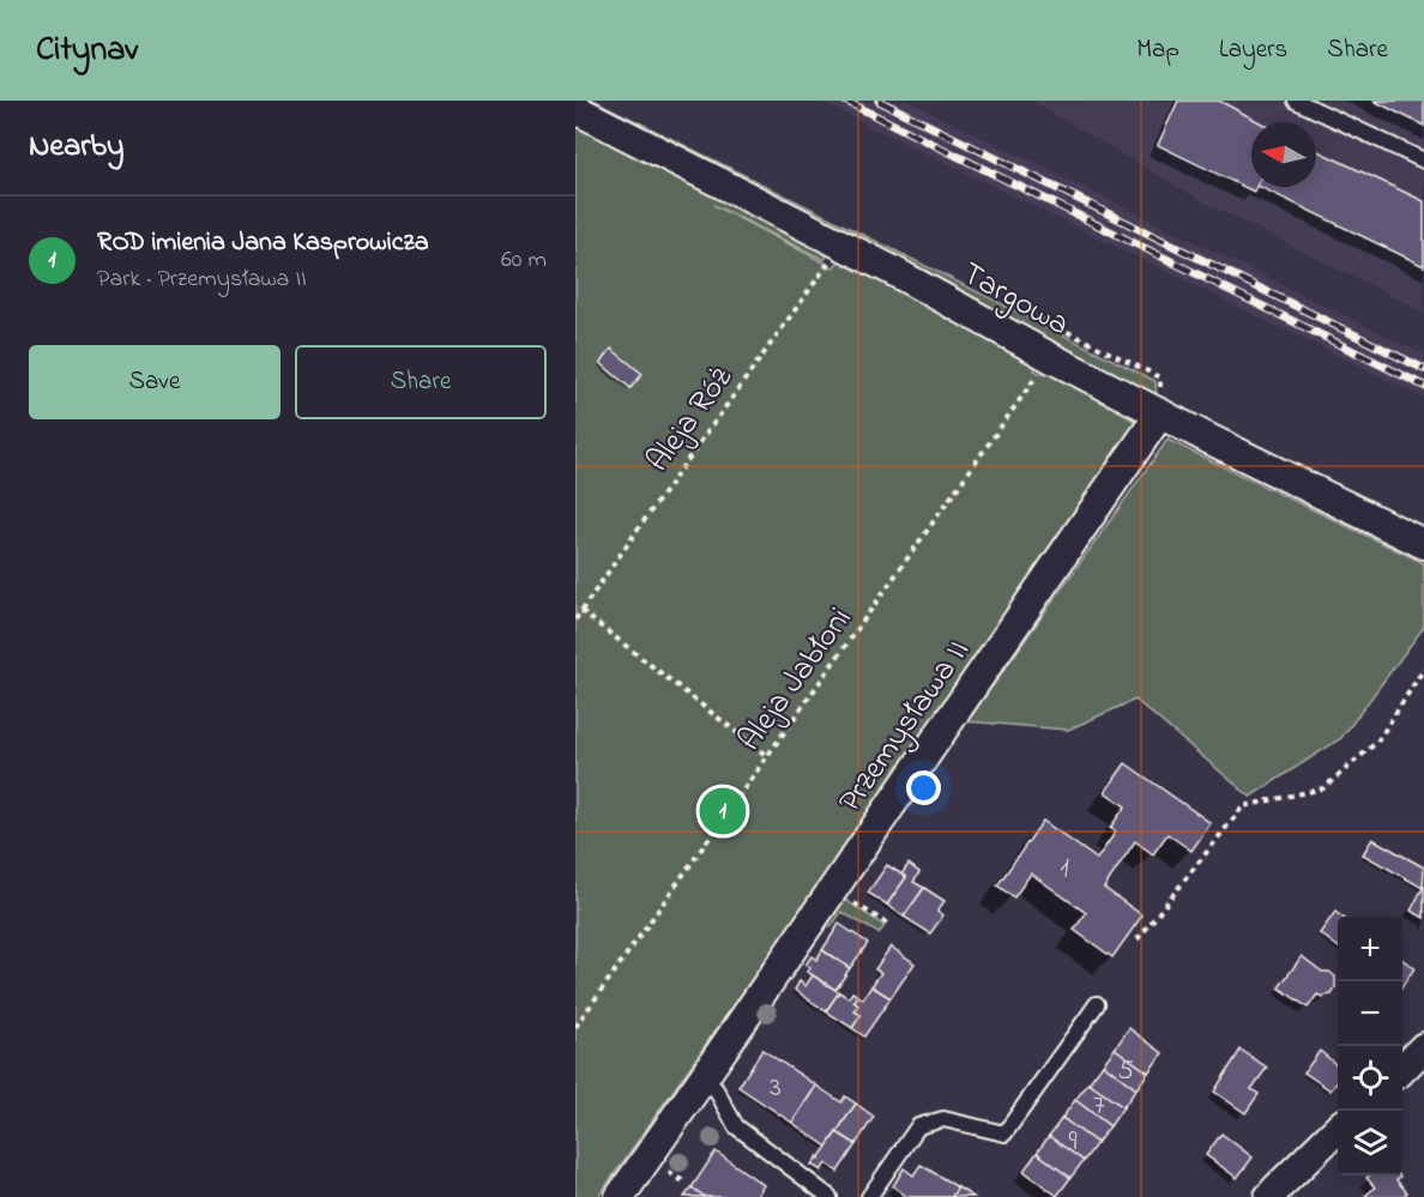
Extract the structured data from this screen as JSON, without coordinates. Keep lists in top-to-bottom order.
{
  "streets": {
    "street": ["Targowa", "Przemysława II"],
    "path": ["Aleja Róż", "Aleja Jabłoni"]
  },
  "crossings": [
    ["Targowa", "Aleja Róż"],
    ["Targowa", "Aleja Jabłoni"],
    ["Targowa", "Przemysława II"]
  ],
  "house_numbers": [
    "1",
    "5",
    "3",
    "7",
    "9"
  ],
  "north": "left",
  "page": {
    "header": "Citynav",
    "nav": ["Map", "Layers", "Share"],
    "heading": "Nearby",
    "list": [
      {
        "mark": "1",
        "name": "ROD imienia Jana Kasprowicza",
        "note": "Park · Przemysława II",
        "value": "60 m"
      }
    ],
    "buttons": ["Save", "Share"],
    "pins": "1",
    "map_buttons": ["+", "−"]
  }
}
